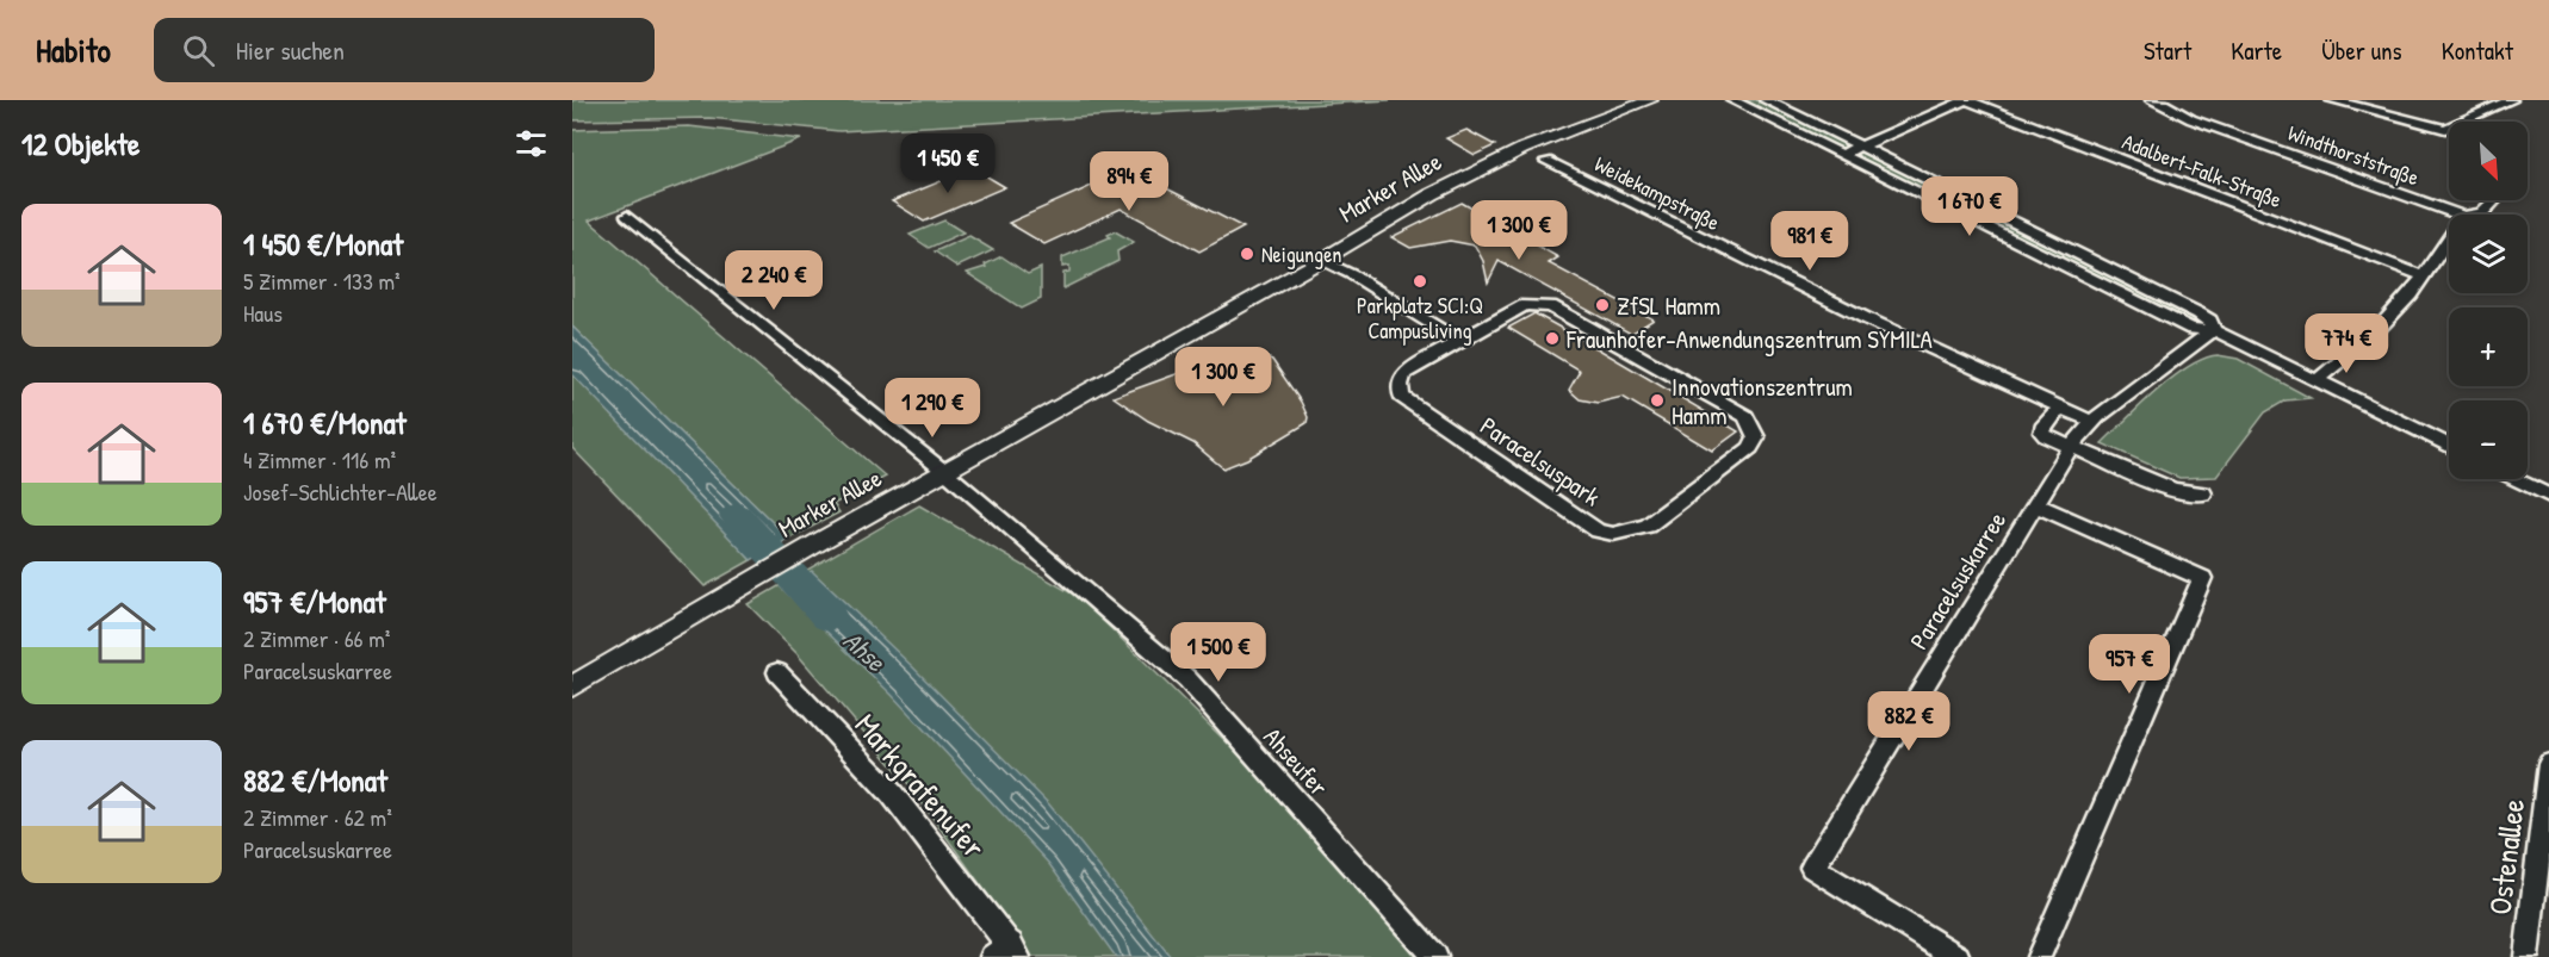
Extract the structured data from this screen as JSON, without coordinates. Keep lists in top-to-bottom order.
{
  "streets": {
    "street": [
      "Windthorststraße",
      "Adalbert-Falk-Straße",
      "Marker Allee",
      "Weidekampstraße",
      "Paracelsuspark",
      "Paracelsuskarree",
      "Ahseufer",
      "Markgrafenufer",
      "Ostenallee"
    ]
  },
  "crossings": [
    ["Marker Allee", "Ahseufer"],
    ["Weidekampstraße", "Paracelsuskarree"]
  ],
  "water": ["Ahse"],
  "places": [
    "Neigungen",
    "Parkplatz SCI:Q Campusliving",
    "ZfSL Hamm",
    "Fraunhofer-Anwendungszentrum SYMILA",
    "Innovationszentrum Hamm"
  ],
  "north": "bottom right",
  "page": {
    "header": "Habito",
    "search": "Hier suchen",
    "nav": [
      "Start",
      "Karte",
      "Über uns",
      "Kontakt"
    ],
    "heading": "12 Objekte",
    "map_buttons": ["+", "−"],
    "price": [
      "1 450 €",
      "894 €",
      "1 670 €",
      "1 300 €",
      "981 €",
      "2 240 €",
      "774 €",
      "1 300 €",
      "1 290 €",
      "1 500 €",
      "957 €",
      "882 €"
    ],
    "list": [
      {
        "name": "1 450 €/Monat",
        "note": "5 Zimmer · 133 m² · Haus"
      },
      {
        "name": "1 670 €/Monat",
        "note": "4 Zimmer · 116 m² · Josef-Schlichter-Allee"
      },
      {
        "name": "957 €/Monat",
        "note": "2 Zimmer · 66 m² · Paracelsuskarree"
      },
      {
        "name": "882 €/Monat",
        "note": "2 Zimmer · 62 m² · Paracelsuskarree"
      }
    ]
  }
}
